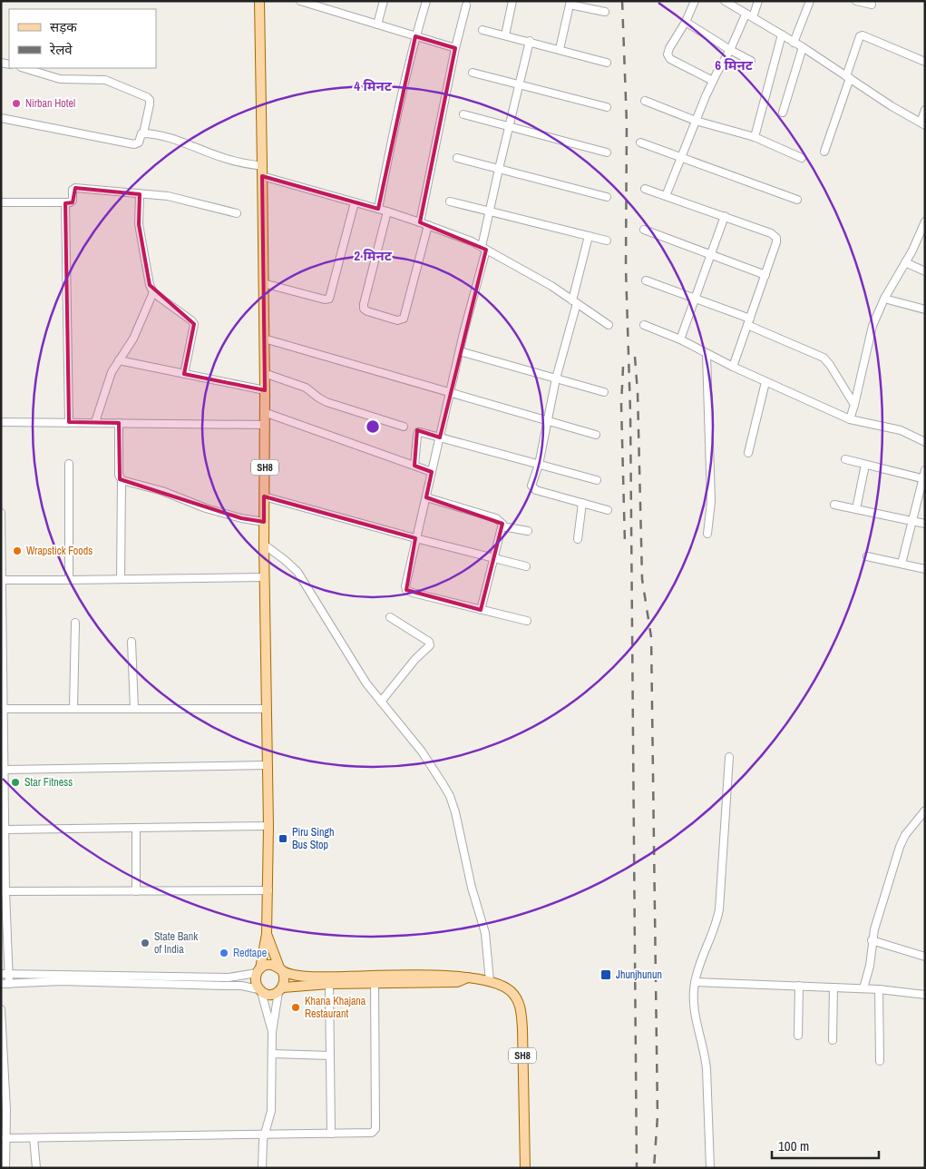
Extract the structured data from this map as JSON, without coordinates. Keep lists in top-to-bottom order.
{
  "streets": {
    "main road": ["SH8"]
  },
  "places": {
    "other": [
      "Nirban Hotel",
      "Wrapstick Foods",
      "Star Fitness",
      "State Bank of India",
      "Redtape",
      "Khana Khajana Restaurant"
    ],
    "transit": ["Piru Singh Bus Stop", "Jhunjhunun"]
  },
  "legend": ["सड़क", "रेलवे"],
  "scale_bar": "100 m",
  "rings": ["6 मिनट", "4 मिनट", "2 मिनट"]
}
